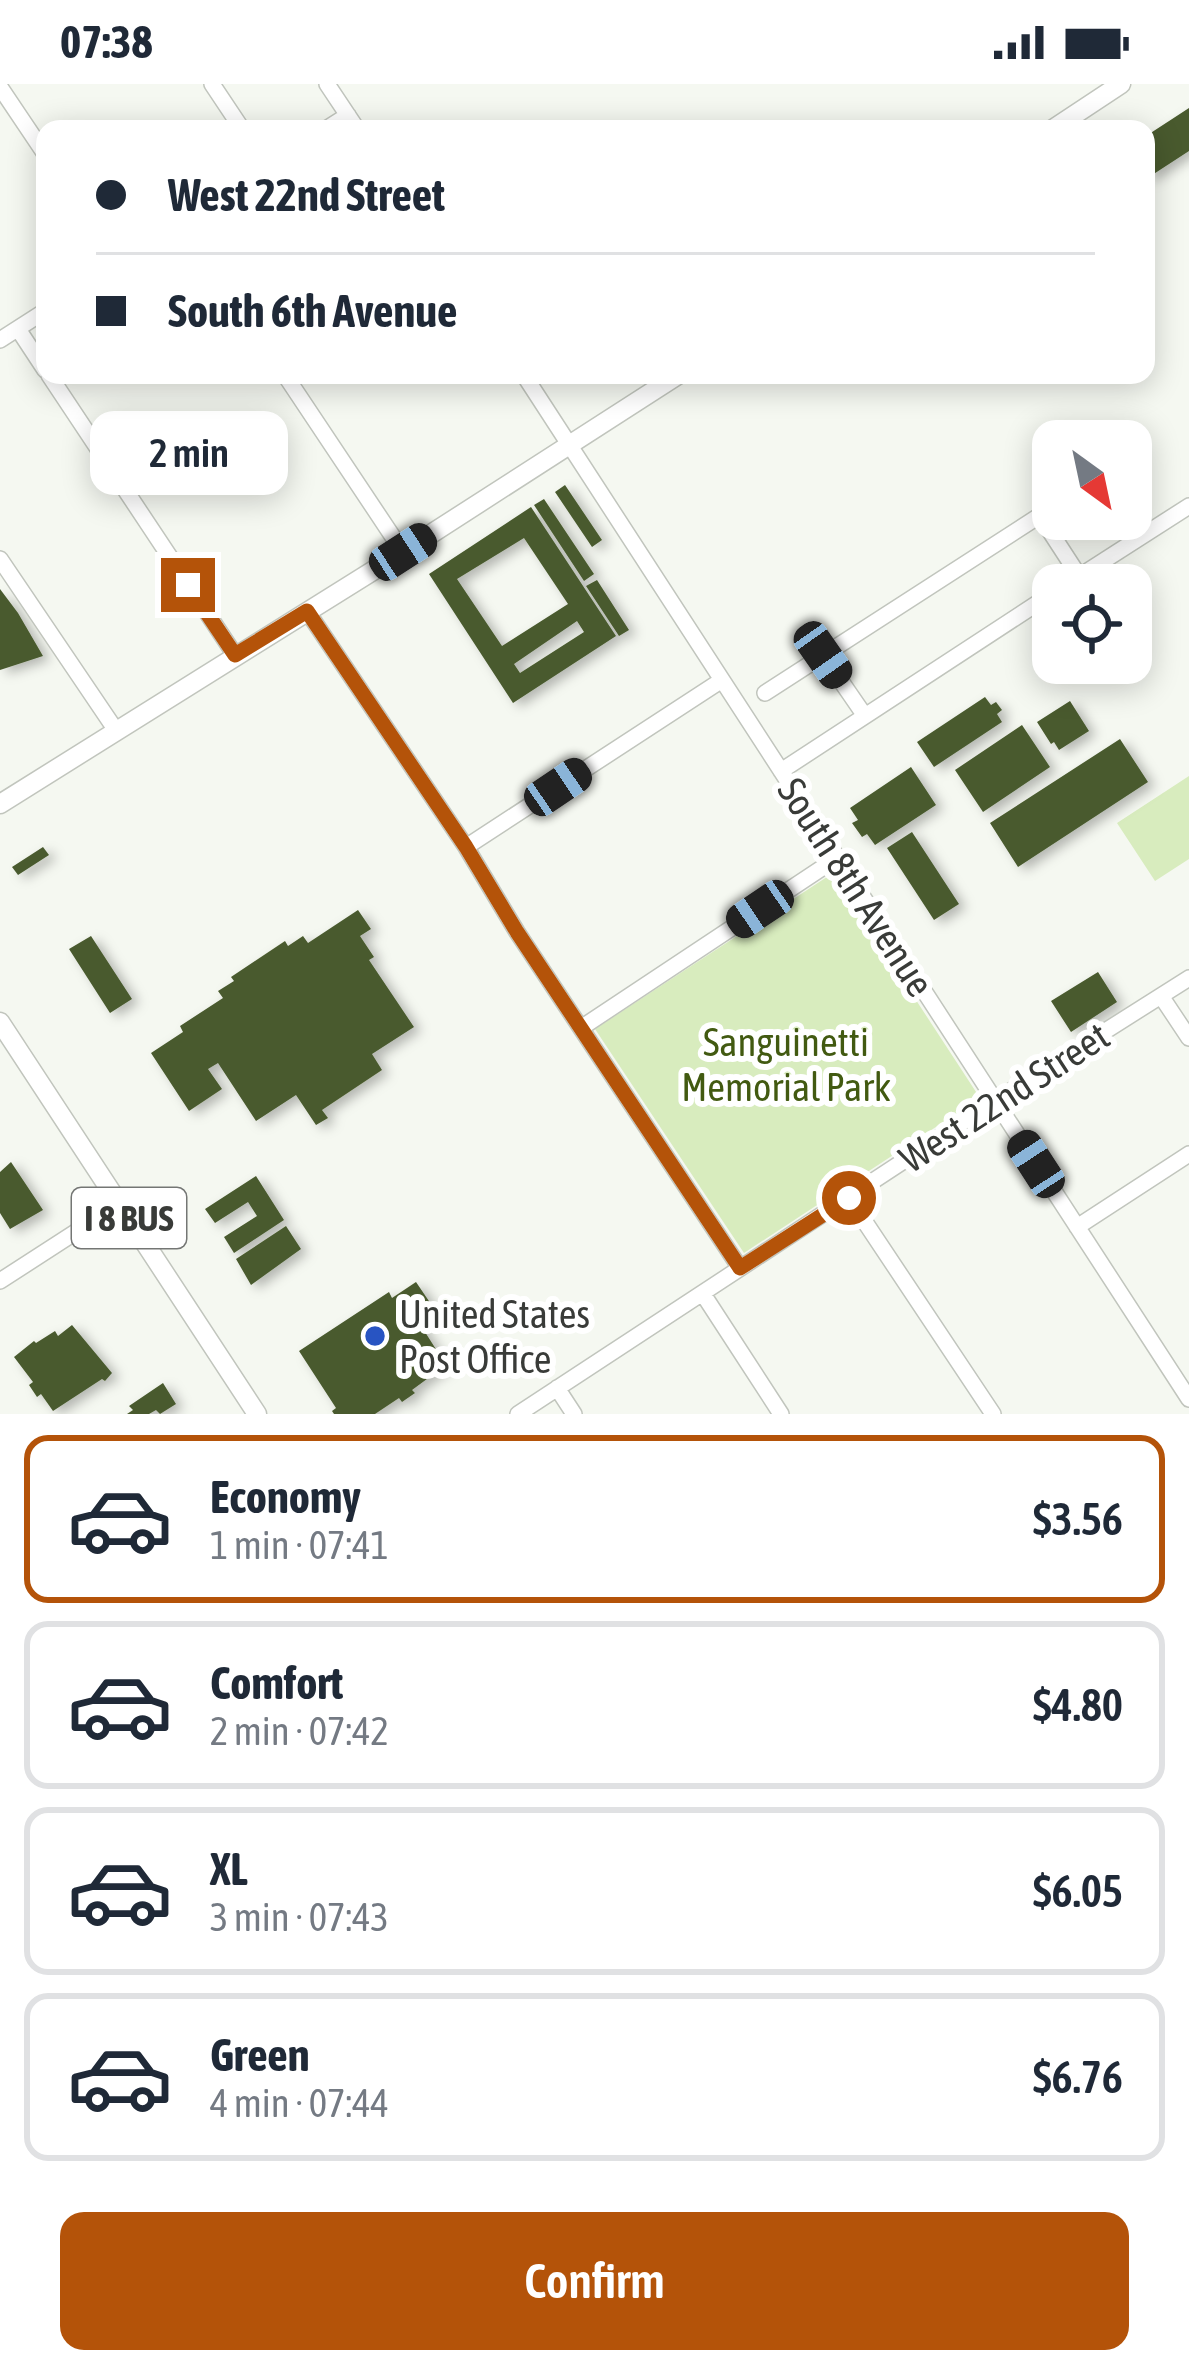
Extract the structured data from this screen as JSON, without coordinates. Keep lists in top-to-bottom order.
{
  "streets": {
    "main road": ["I 8 BUS"],
    "street": ["South 8th Avenue", "West 22nd Street"]
  },
  "crossings": [
    ["South 8th Avenue", "West 22nd Street"]
  ],
  "parks": ["Sanguinetti Memorial Park"],
  "places": ["United States Post Office"],
  "north": "bottom right",
  "page": {
    "status": "07:38",
    "banner": ["West 22nd Street", "South 6th Avenue"],
    "bubble": "2 min",
    "list": [
      {
        "name": "Economy",
        "note": "1 min · 07:41",
        "value": "$3.56"
      },
      {
        "name": "Comfort",
        "note": "2 min · 07:42",
        "value": "$4.80"
      },
      {
        "name": "XL",
        "note": "3 min · 07:43",
        "value": "$6.05"
      },
      {
        "name": "Green",
        "note": "4 min · 07:44",
        "value": "$6.76"
      }
    ],
    "buttons": "Confirm"
  }
}
